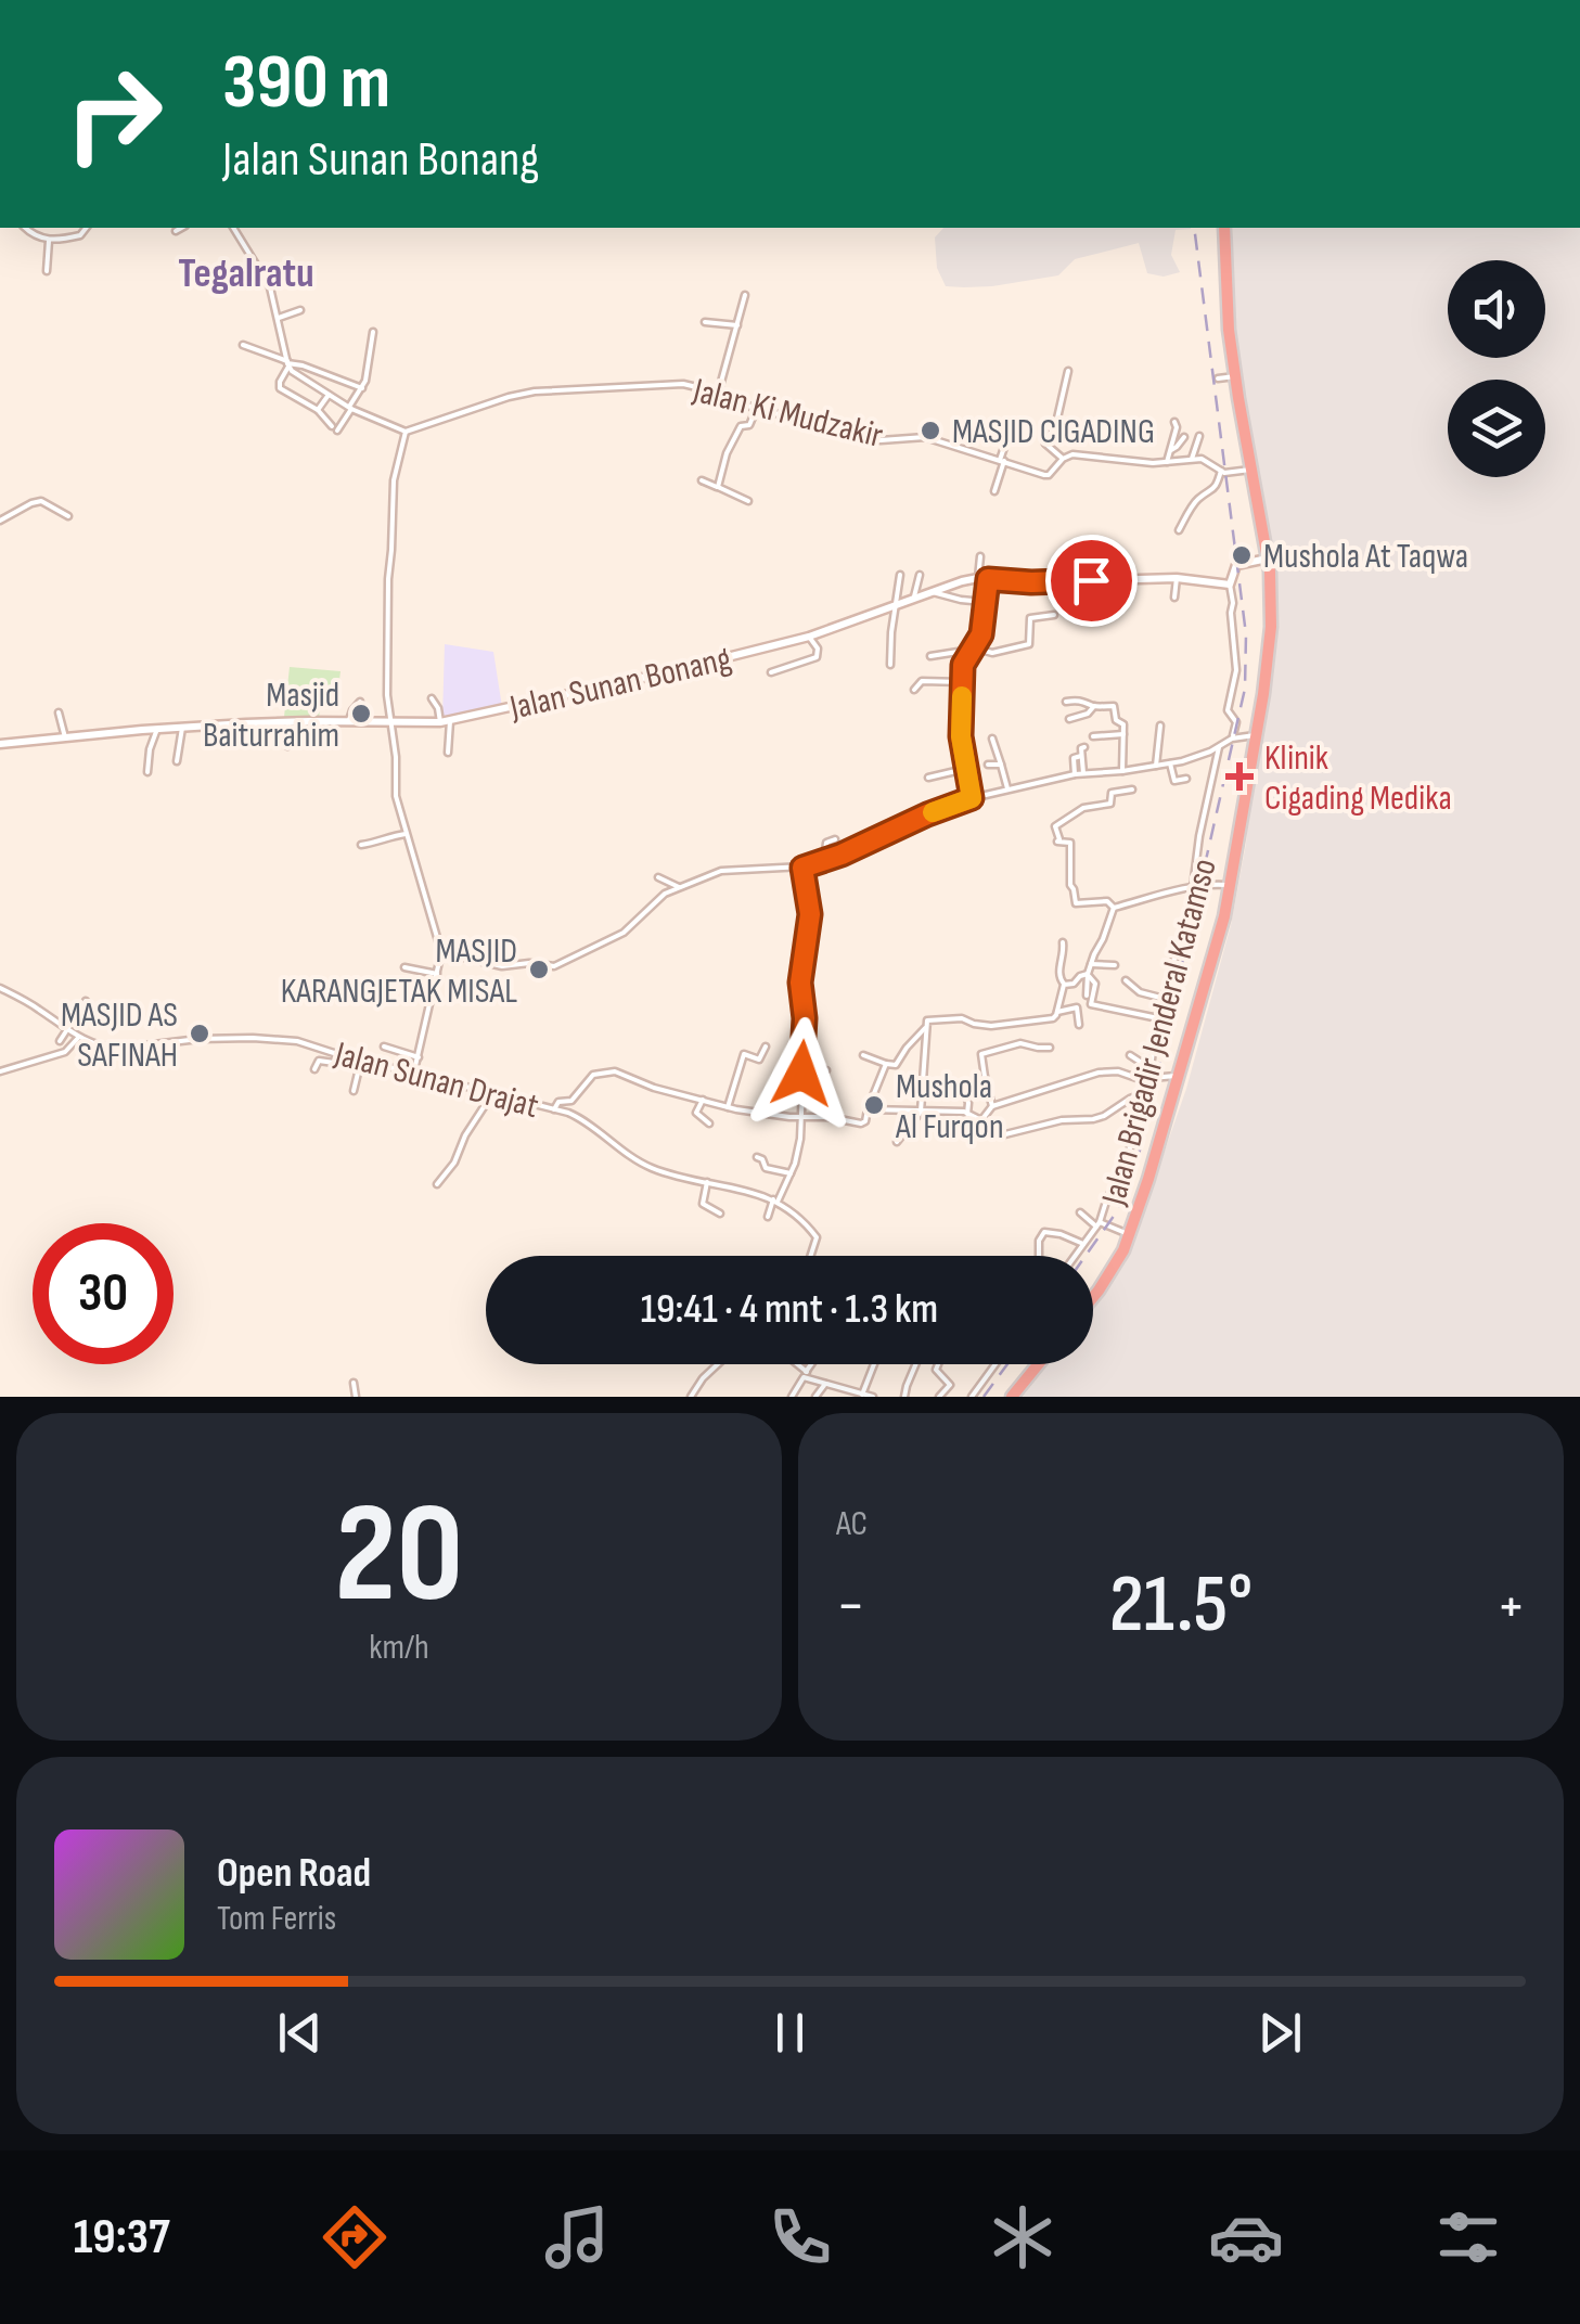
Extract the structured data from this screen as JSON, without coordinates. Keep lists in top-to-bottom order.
{
  "streets": {
    "highway": ["Jalan Brigadir Jenderal Katamso"],
    "street": ["Jalan Ki Mudzakir", "Jalan Sunan Bonang", "Jalan Sunan Drajat"]
  },
  "districts": ["Tegalratu"],
  "places": {
    "other": [
      "MASJID CIGADING",
      "Mushola At Taqwa",
      "Masjid Baiturrahim",
      "MASJID KARANGJETAK MISAL",
      "MASJID AS SAFINAH",
      "Mushola Al Furqon"
    ],
    "health": ["Klinik Cigading Medika"]
  },
  "page": {
    "turn": ["390 m", "Jalan Sunan Bonang"],
    "limit": "30",
    "trip": "19:41 · 4 mnt · 1.3 km",
    "tile": [
      ["20", "km/h"],
      "AC"
    ],
    "heat": ["−", "21.5°", "+"],
    "song": ["Open Road", "Tom Ferris"],
    "tabs": "19:37"
  }
}
